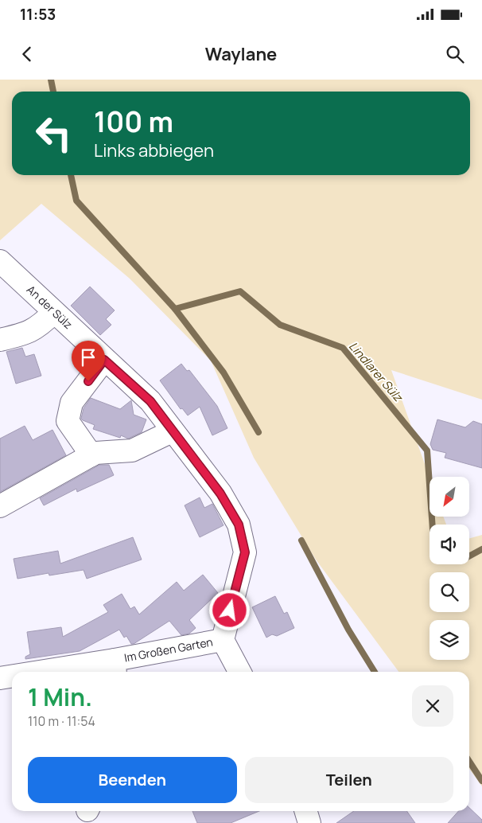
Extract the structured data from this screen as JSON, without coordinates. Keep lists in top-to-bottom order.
{
  "streets": {
    "street": ["An der Sülz", "Im Großen Garten"]
  },
  "crossings": [
    ["An der Sülz", "Im Großen Garten"]
  ],
  "water": ["Lindlarer Sülz"],
  "north": "bottom left",
  "page": {
    "status": "11:53",
    "header": "Waylane",
    "turn": ["100 m", "Links abbiegen"],
    "heading": ["1 Min.", "110 m · 11:54"],
    "buttons": ["Beenden", "Teilen"]
  }
}
